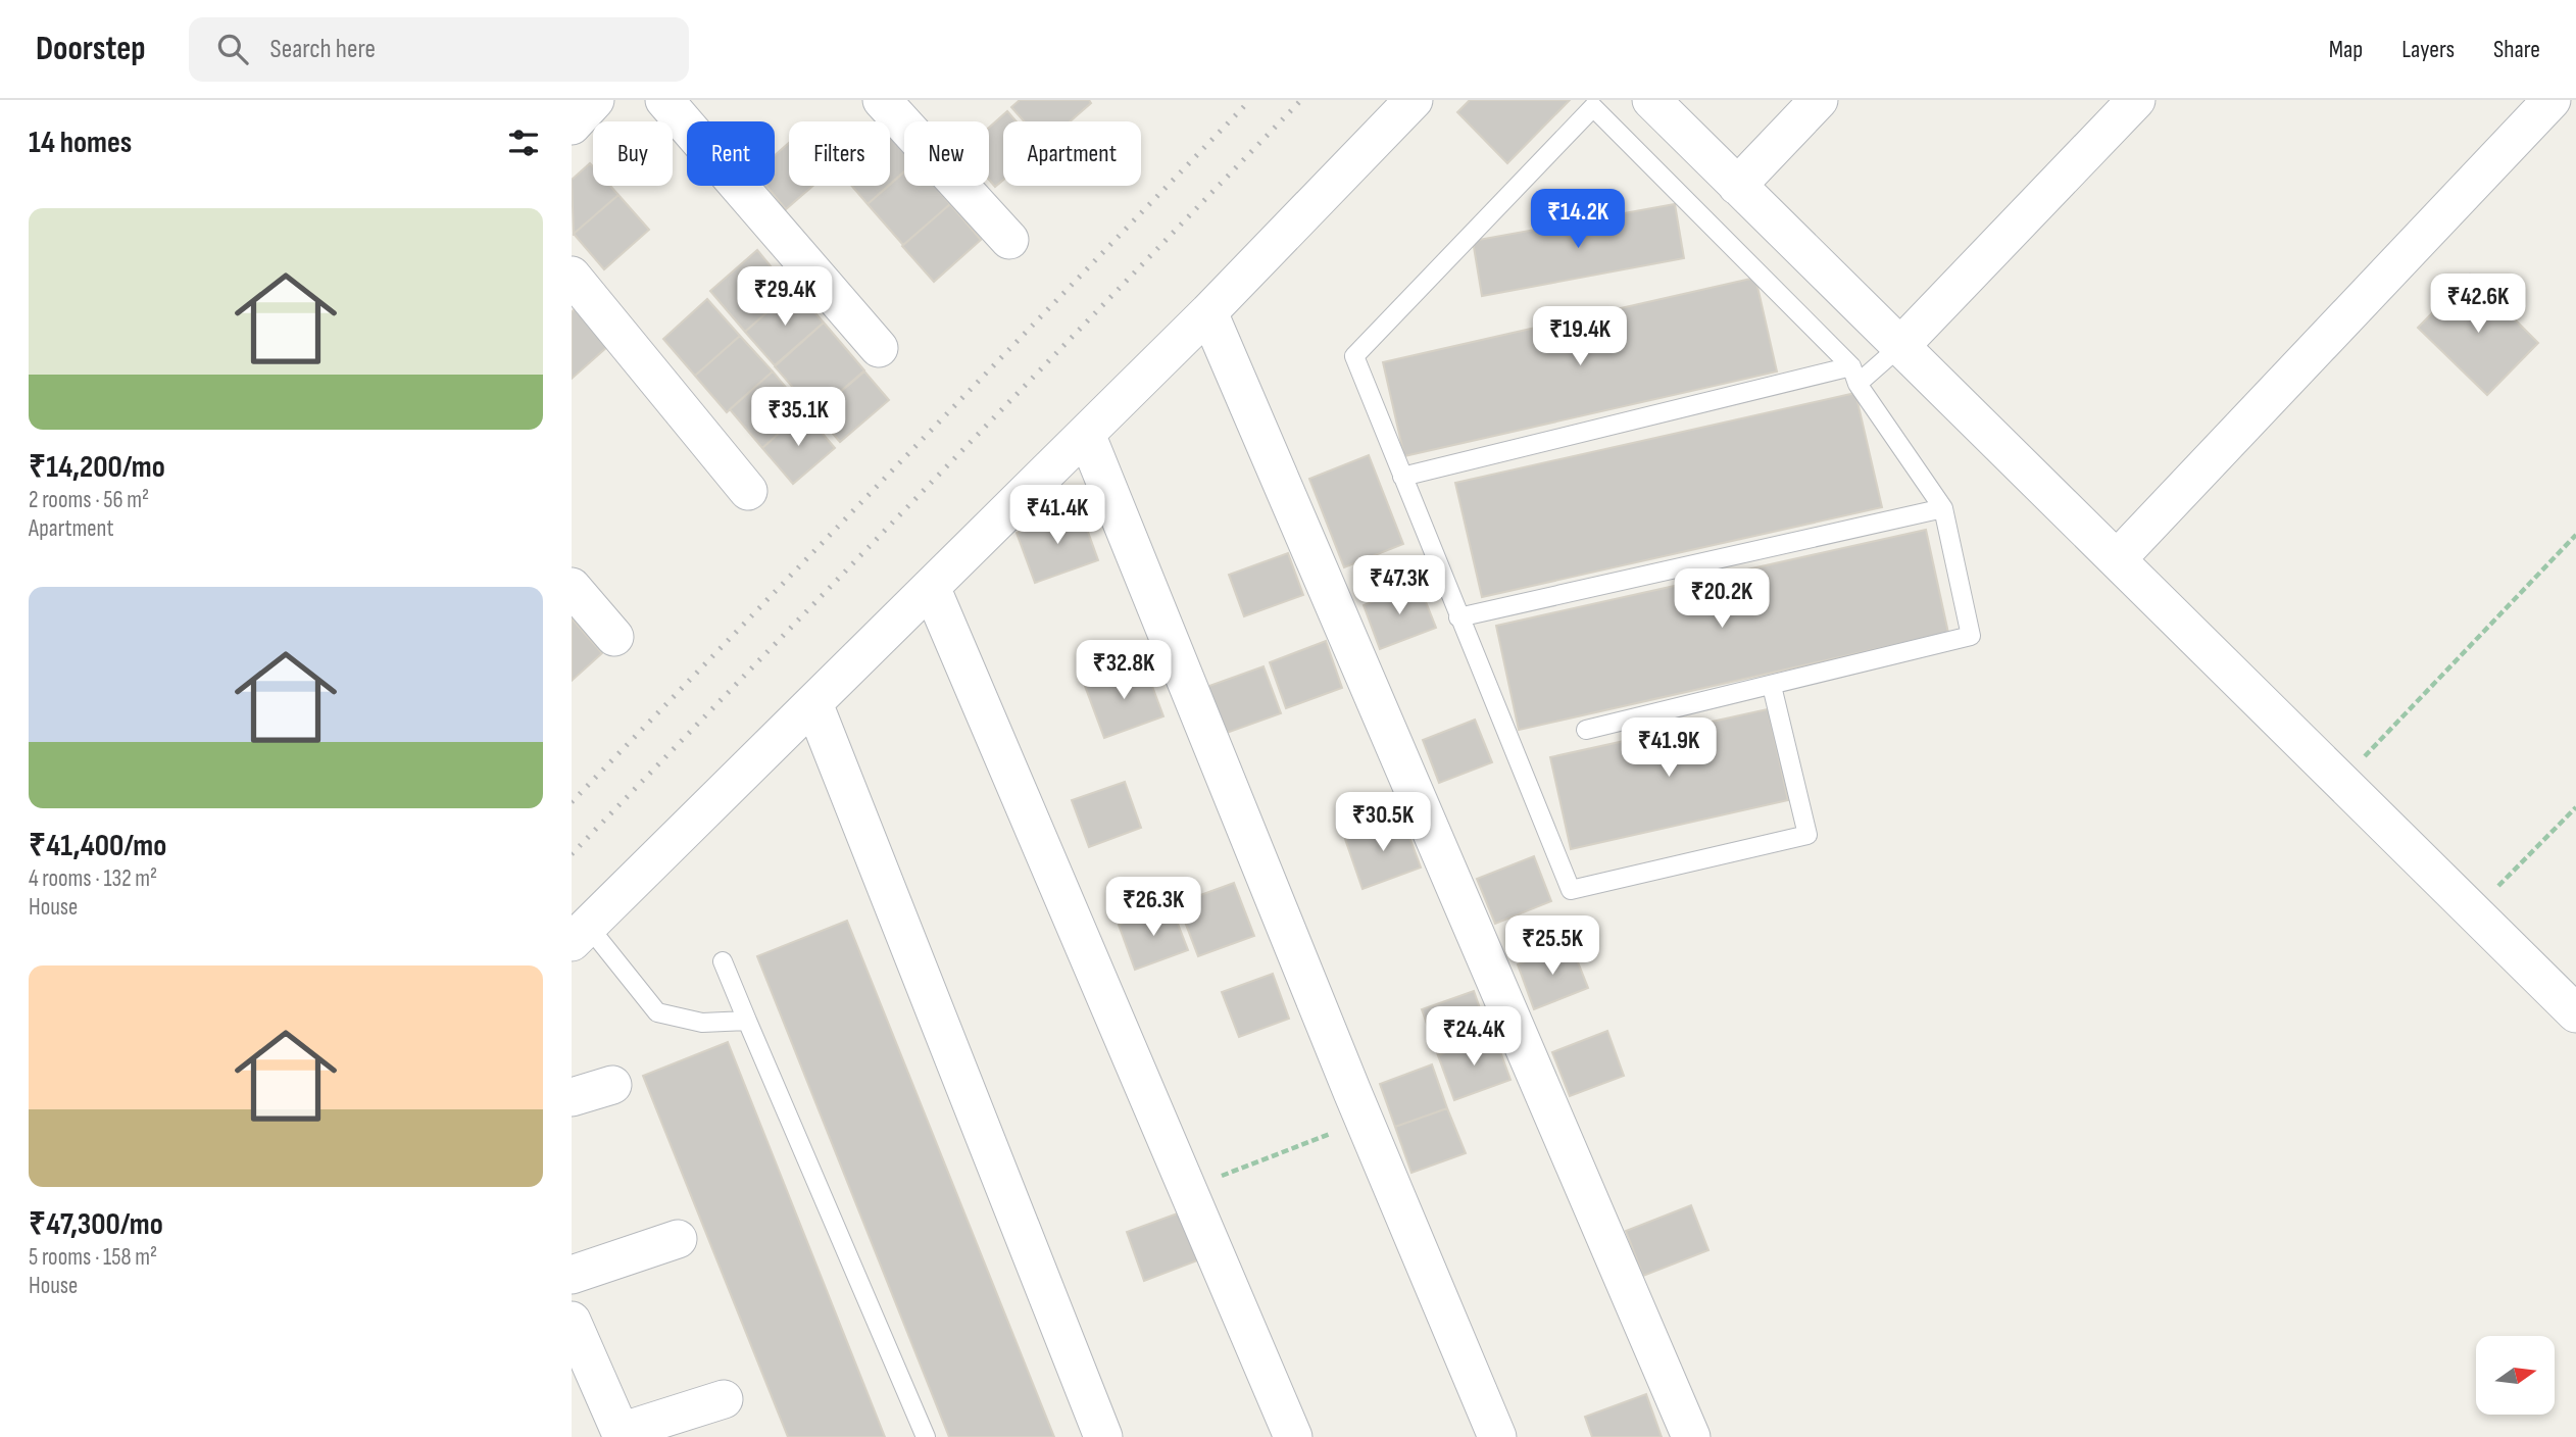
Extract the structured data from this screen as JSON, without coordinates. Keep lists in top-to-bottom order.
{
  "north": "right",
  "page": {
    "header": "Doorstep",
    "search": "Search here",
    "nav": ["Map", "Layers", "Share"],
    "heading": "14 homes",
    "chip": [
      "Buy",
      "Rent",
      "Filters",
      "New",
      "Apartment"
    ],
    "list": [
      {
        "name": "₹14,200/mo",
        "note": "2 rooms · 56 m² · Apartment"
      },
      {
        "name": "₹41,400/mo",
        "note": "4 rooms · 132 m² · House"
      },
      {
        "name": "₹47,300/mo",
        "note": "5 rooms · 158 m² · House"
      }
    ],
    "price": [
      "₹14.2K",
      "₹29.4K",
      "₹42.6K",
      "₹19.4K",
      "₹35.1K",
      "₹41.4K",
      "₹47.3K",
      "₹20.2K",
      "₹32.8K",
      "₹41.9K",
      "₹30.5K",
      "₹26.3K",
      "₹25.5K",
      "₹24.4K"
    ]
  }
}
